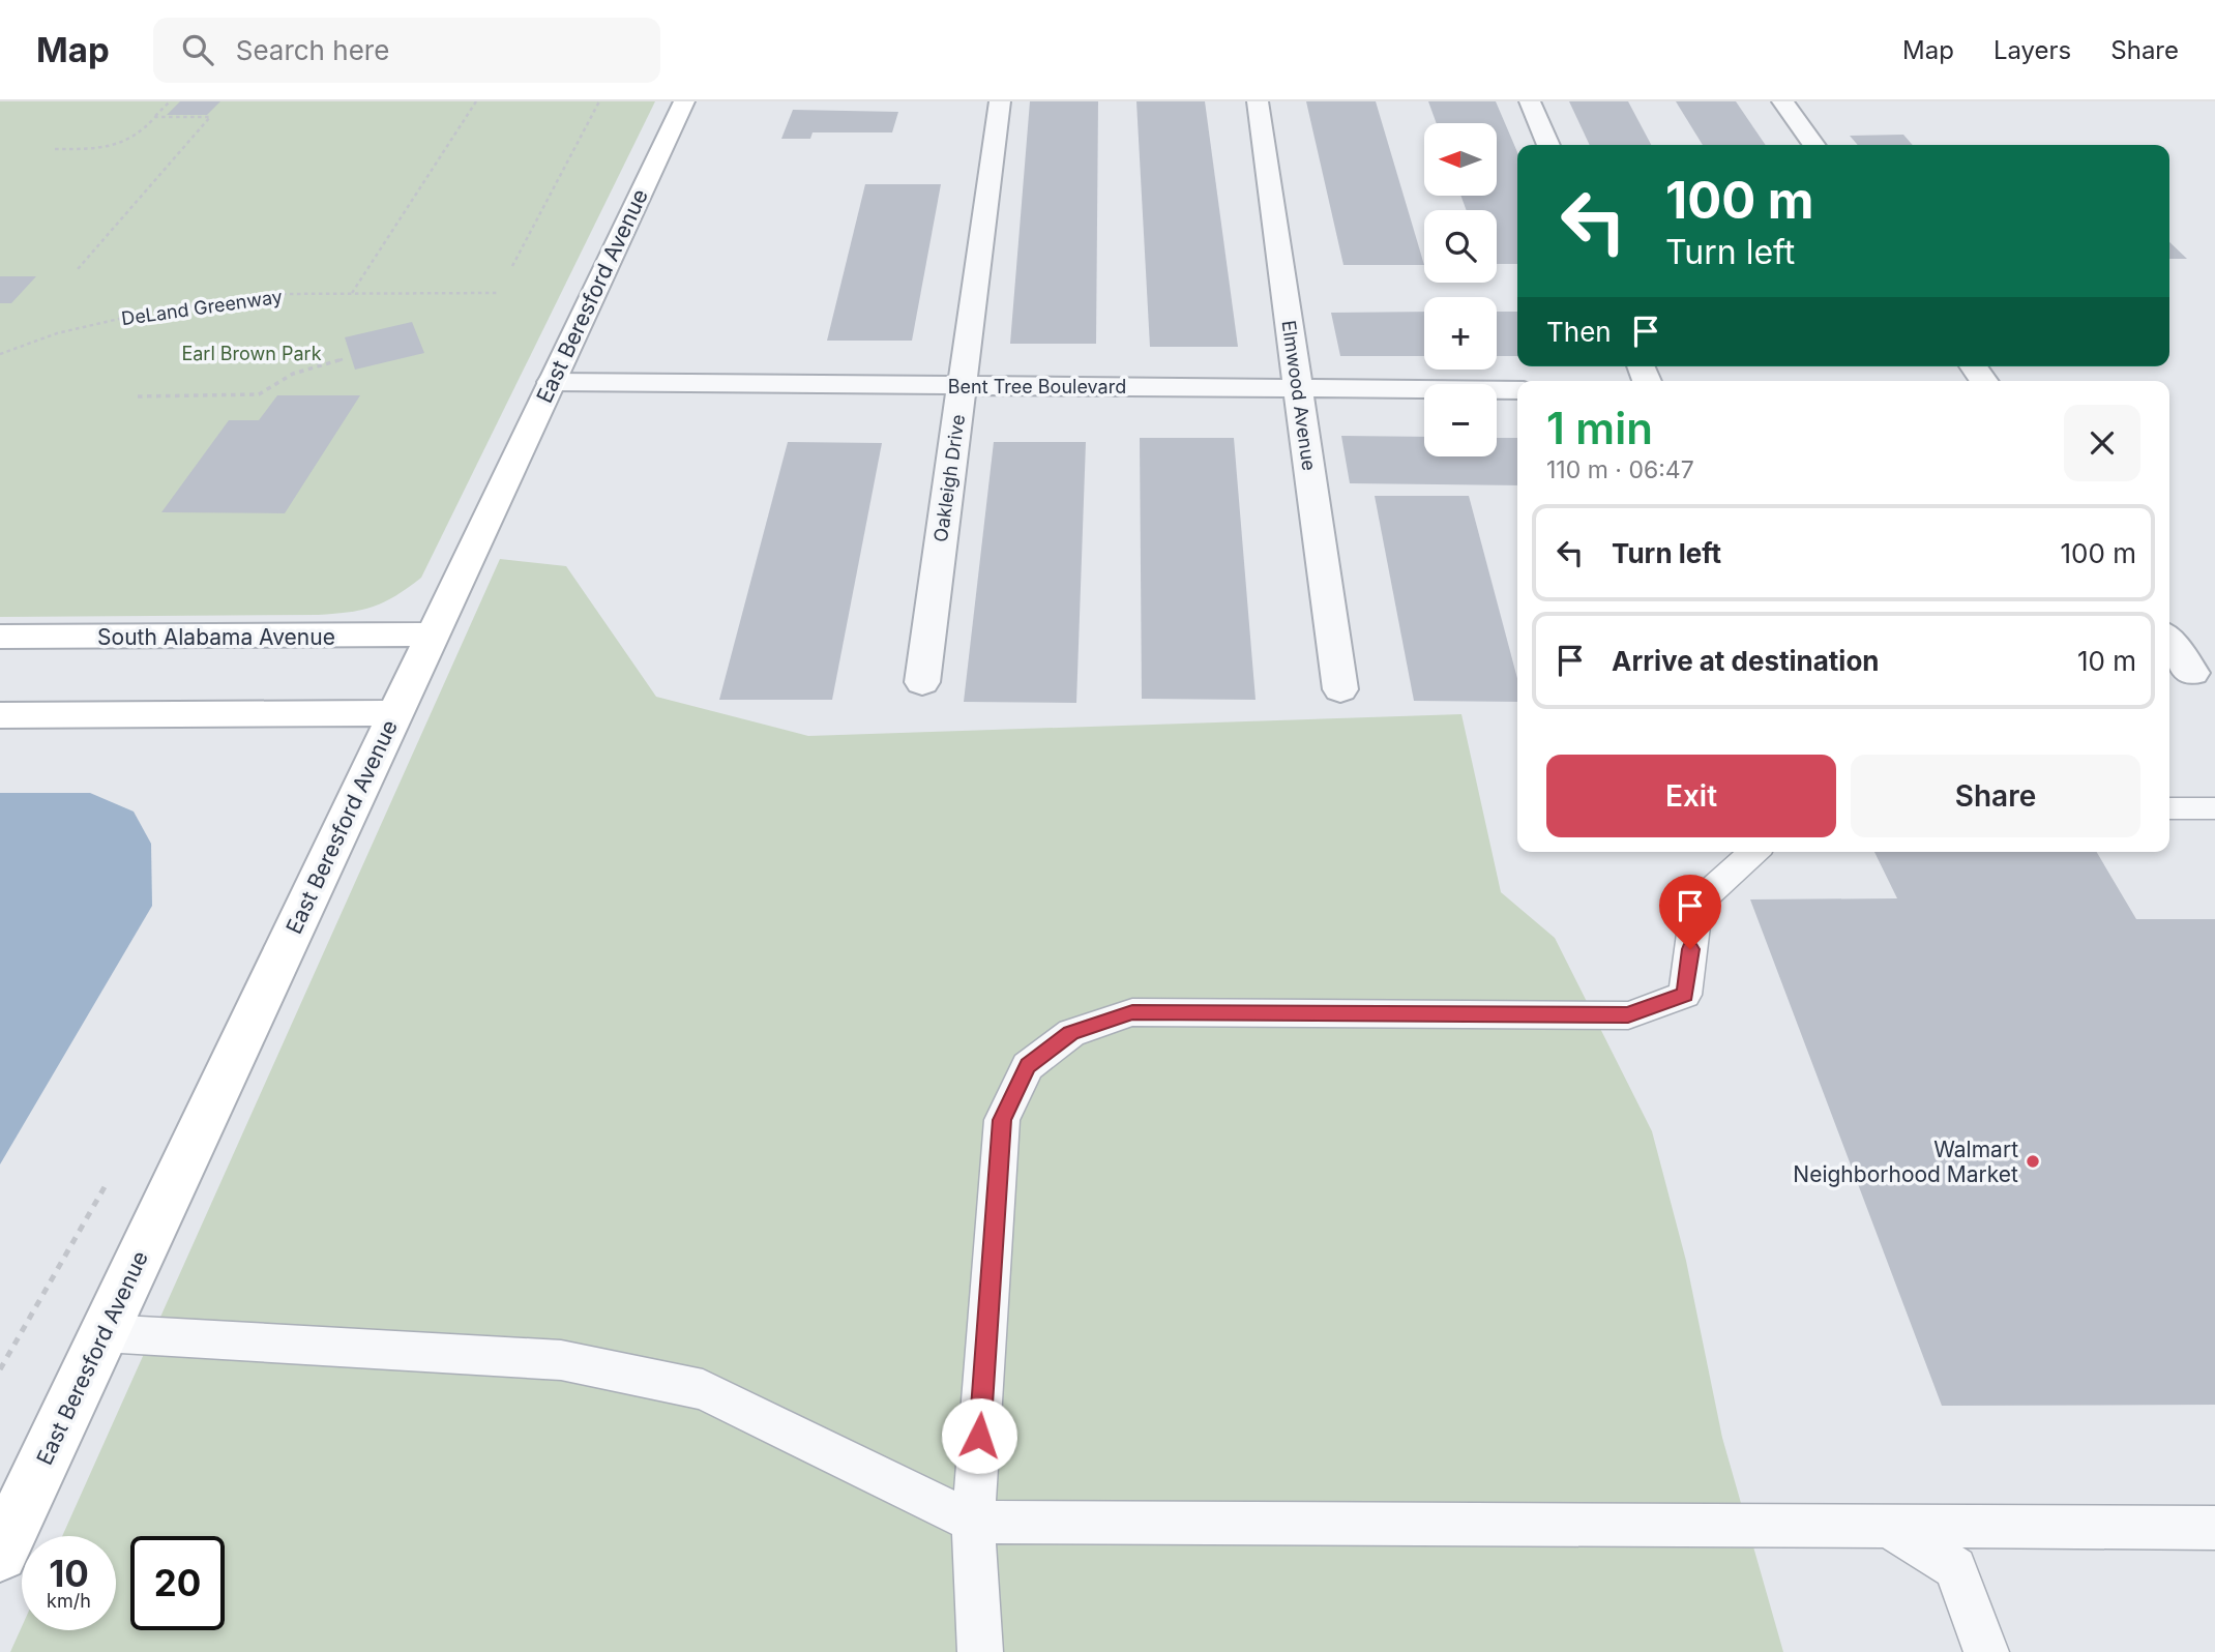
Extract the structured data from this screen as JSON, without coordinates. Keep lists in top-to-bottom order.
{
  "streets": {
    "main road": ["East Beresford Avenue", "South Alabama Avenue"],
    "street": ["Bent Tree Boulevard", "Elmwood Avenue", "Oakleigh Drive"],
    "path": ["DeLand Greenway"]
  },
  "crossings": [
    ["East Beresford Avenue", "Bent Tree Boulevard"],
    ["East Beresford Avenue", "South Alabama Avenue"],
    ["Bent Tree Boulevard", "Elmwood Avenue"],
    ["Bent Tree Boulevard", "Oakleigh Drive"]
  ],
  "parks": ["Earl Brown Park"],
  "places": ["Walmart Neighborhood Market"],
  "north": "left",
  "page": {
    "header": "Map",
    "search": "Search here",
    "nav": ["Map", "Layers", "Share"],
    "map_buttons": ["+", "−"],
    "turn": ["100 m", "Turn left"],
    "then": "Then",
    "heading": ["1 min", "110 m · 06:47"],
    "list": [
      {
        "name": "Turn left",
        "value": "100 m"
      },
      {
        "name": "Arrive at destination",
        "value": "10 m"
      }
    ],
    "buttons": ["Exit", "Share"],
    "speed": "10 km/h",
    "limit": "20"
  }
}
